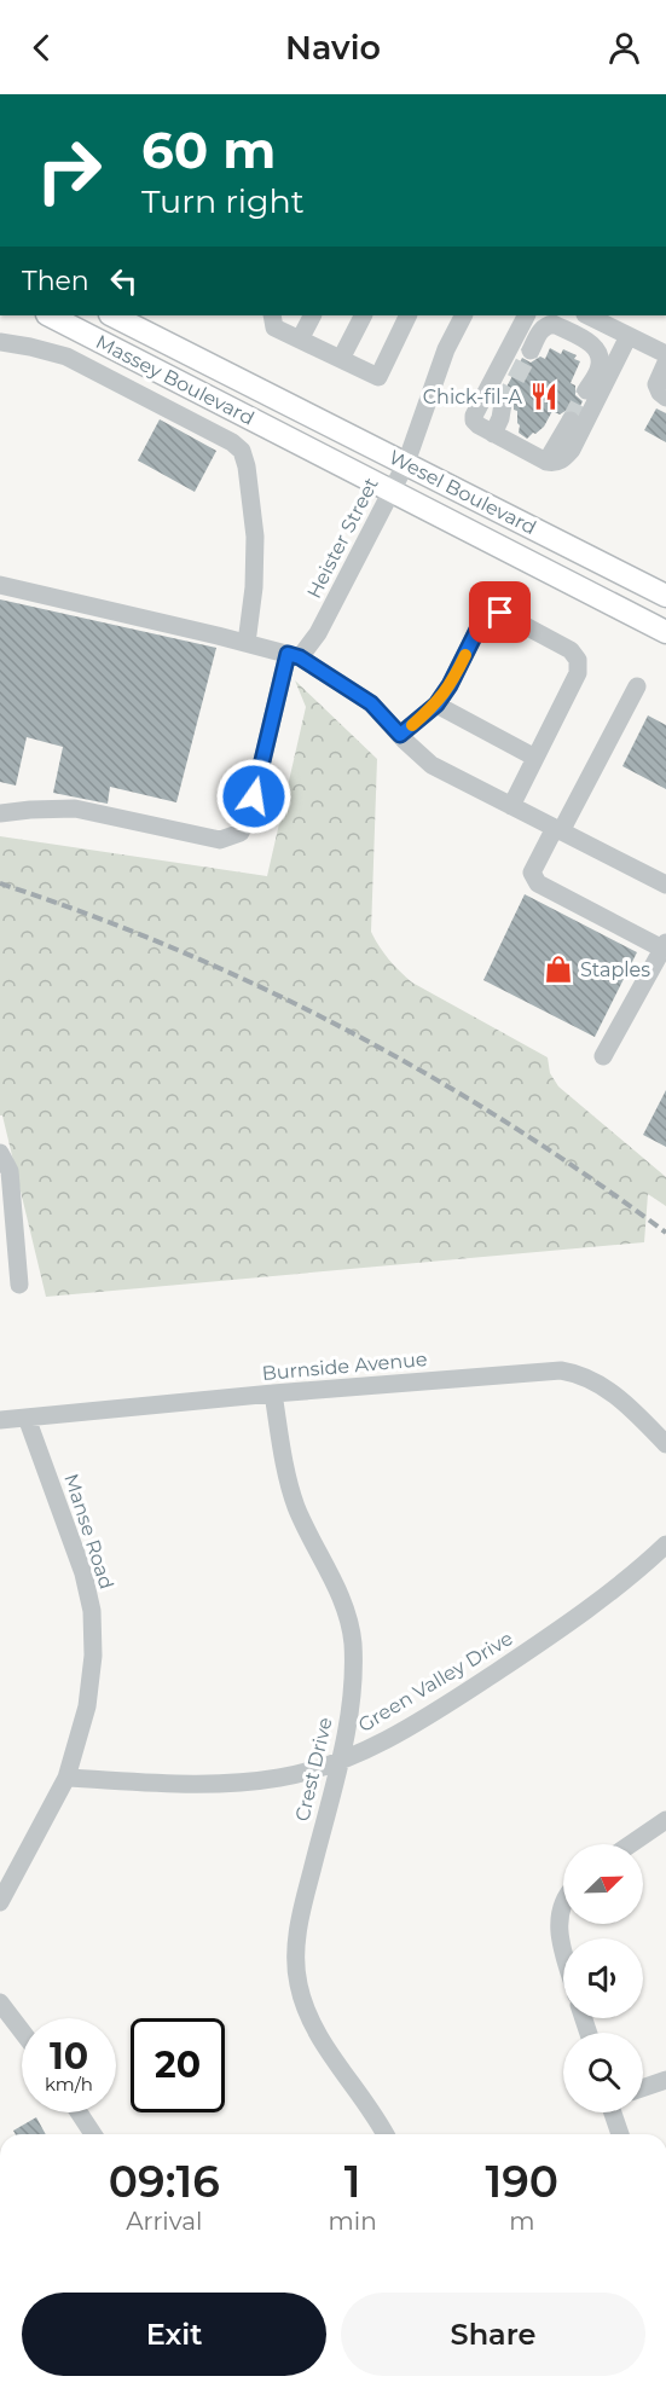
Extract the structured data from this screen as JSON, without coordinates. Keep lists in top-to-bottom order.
{
  "streets": {
    "main road": ["Massey Boulevard", "Wesel Boulevard"],
    "street": [
      "Heister Street",
      "Burnside Avenue",
      "Manse Road",
      "Green Valley Drive",
      "Crest Drive"
    ]
  },
  "crossings": [
    ["Massey Boulevard", "Wesel Boulevard"],
    ["Wesel Boulevard", "Heister Street"],
    ["Burnside Avenue", "Manse Road"],
    ["Burnside Avenue", "Crest Drive"],
    ["Manse Road", "Green Valley Drive"],
    ["Green Valley Drive", "Crest Drive"]
  ],
  "places": {
    "restaurant": ["Chick-fil-A"],
    "shop": ["Staples"]
  },
  "north": "top right",
  "page": {
    "header": "Navio",
    "turn": ["60 m", "Turn right"],
    "then": "Then",
    "speed": "10 km/h",
    "limit": "20",
    "eta": [
      "09:16",
      "Arrival",
      "1",
      "min",
      "190",
      "m"
    ],
    "buttons": ["Exit", "Share"]
  }
}
